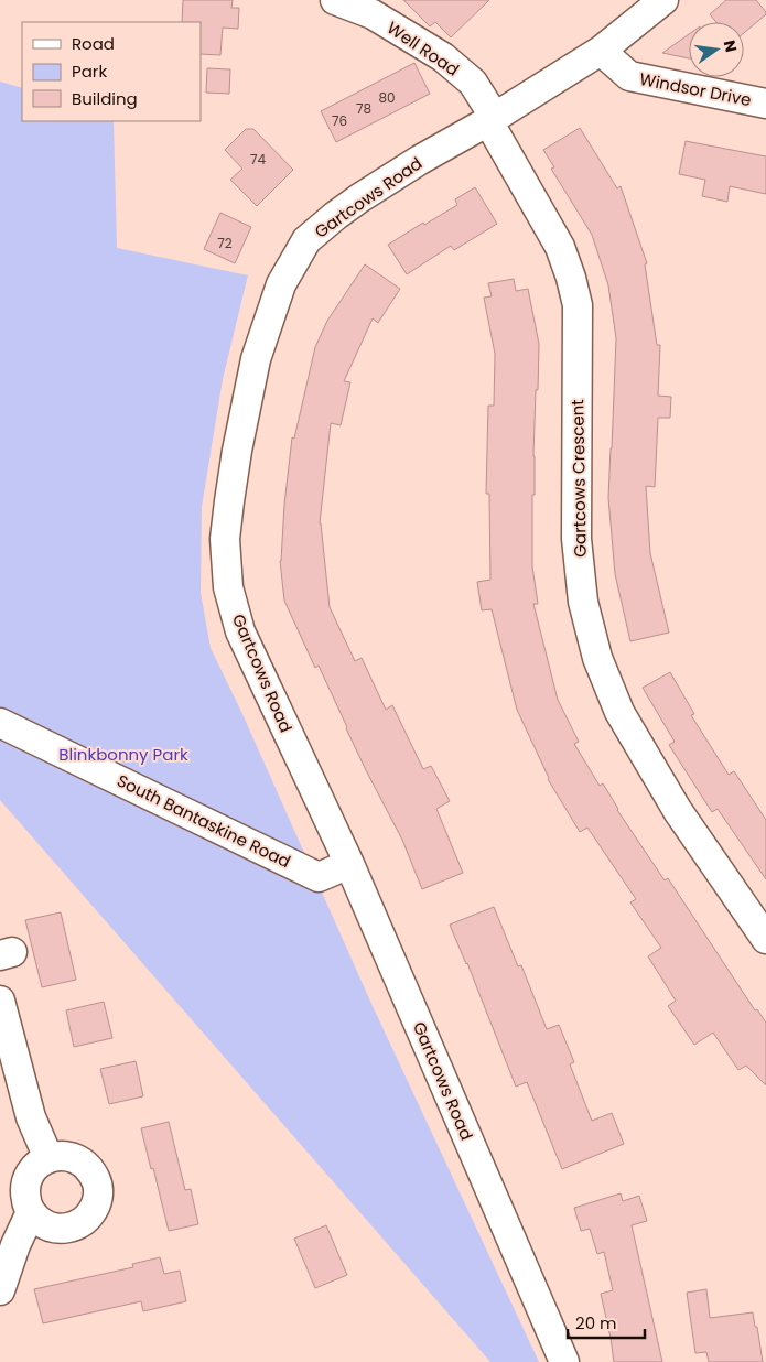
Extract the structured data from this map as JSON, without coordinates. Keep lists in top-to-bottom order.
{
  "streets": {
    "street": [
      "Well Road",
      "Windsor Drive",
      "Gartcows Road",
      "Gartcows Crescent",
      "South Bantaskine Road"
    ]
  },
  "crossings": [
    ["Well Road", "Gartcows Road"],
    ["Well Road", "Gartcows Crescent"],
    ["Windsor Drive", "Gartcows Road"],
    ["Gartcows Road", "Gartcows Crescent"],
    ["Gartcows Road", "South Bantaskine Road"]
  ],
  "parks": ["Blinkbonny Park"],
  "house_numbers": [
    "80",
    "78",
    "76",
    "74",
    "72"
  ],
  "legend": ["Road", "Park", "Building"],
  "scale_bar": "20 m",
  "north": "right"
}
